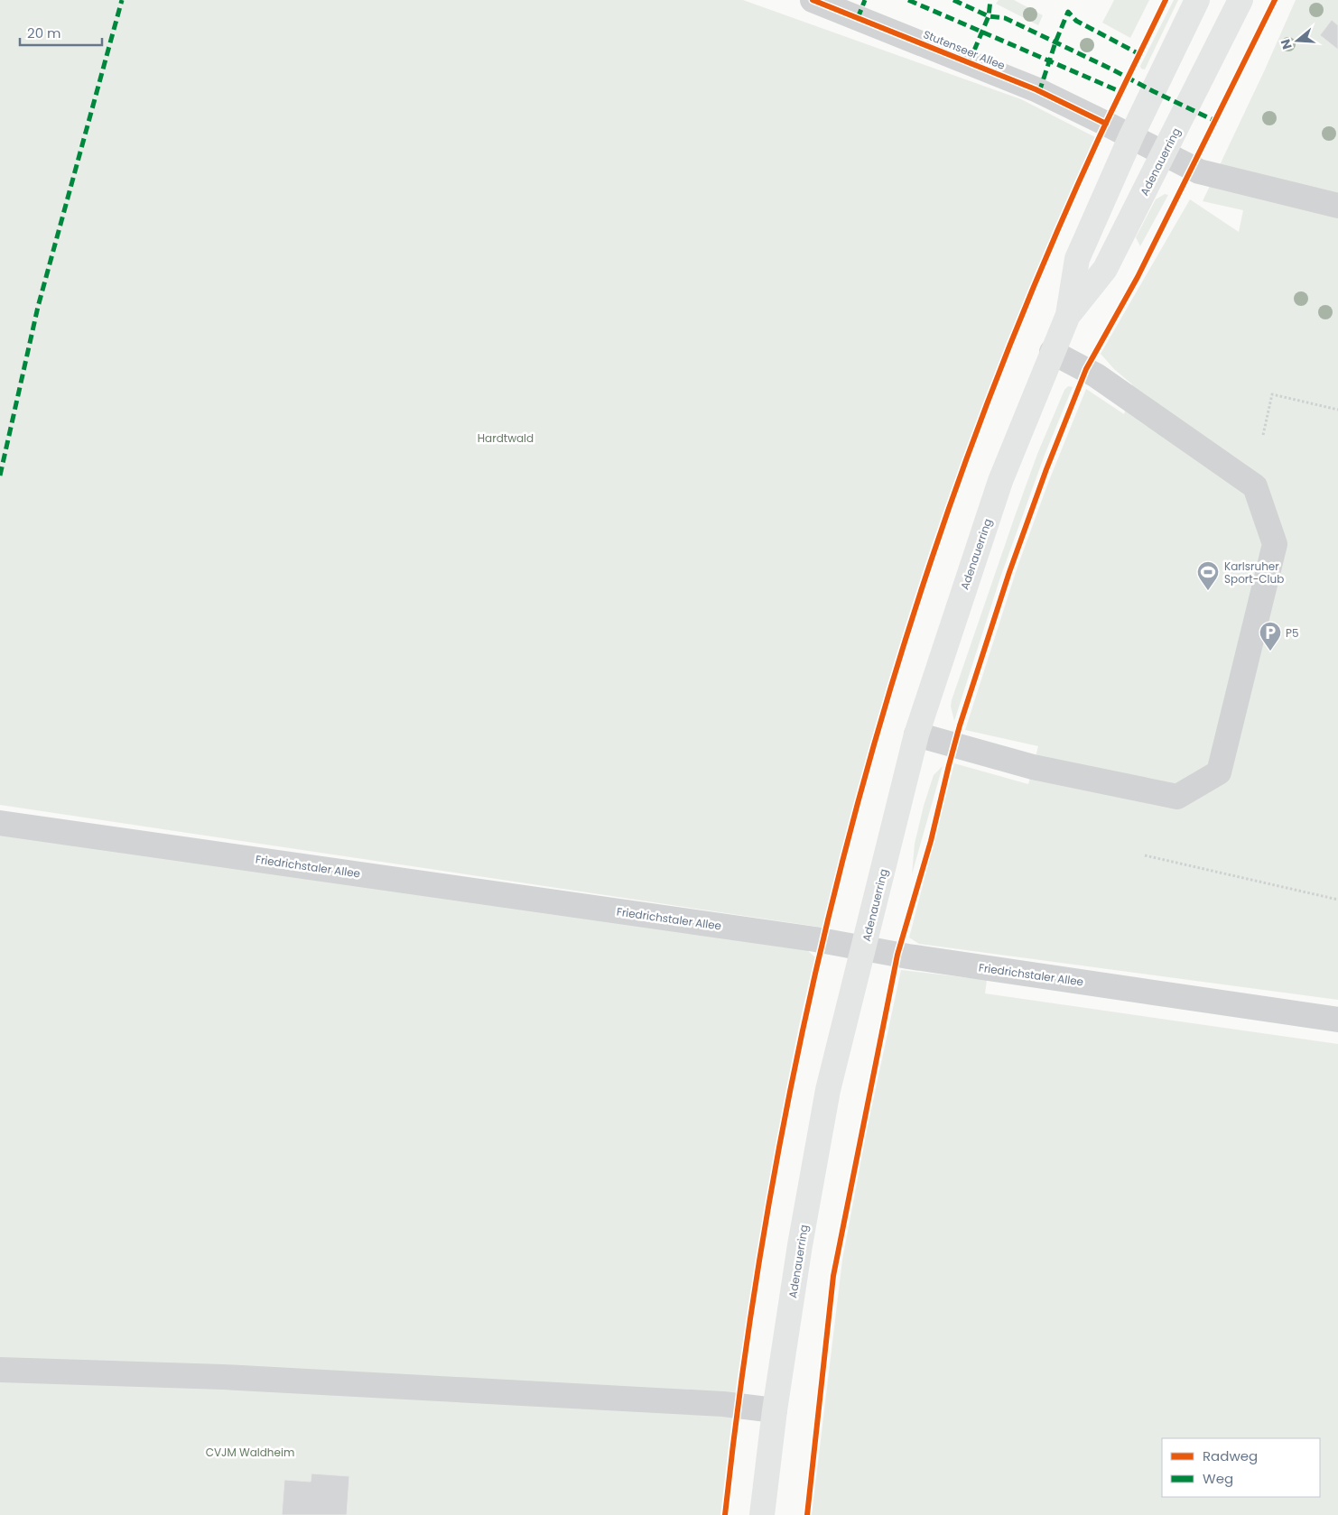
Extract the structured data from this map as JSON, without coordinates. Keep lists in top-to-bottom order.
{
  "streets": {
    "main road": ["Adenauerring"],
    "lane": ["Stutenseer Allee", "Friedrichstaler Allee"]
  },
  "crossings": [
    ["Stutenseer Allee", "Adenauerring"],
    ["Adenauerring", "Friedrichstaler Allee"]
  ],
  "parks": ["Hardtwald", "CVJM Waldheim"],
  "places": {
    "sports": ["Karlsruher Sport-Club"],
    "parking": ["P5"]
  },
  "legend": ["Radweg", "Weg"],
  "scale_bar": "20 m",
  "north": "left"
}
